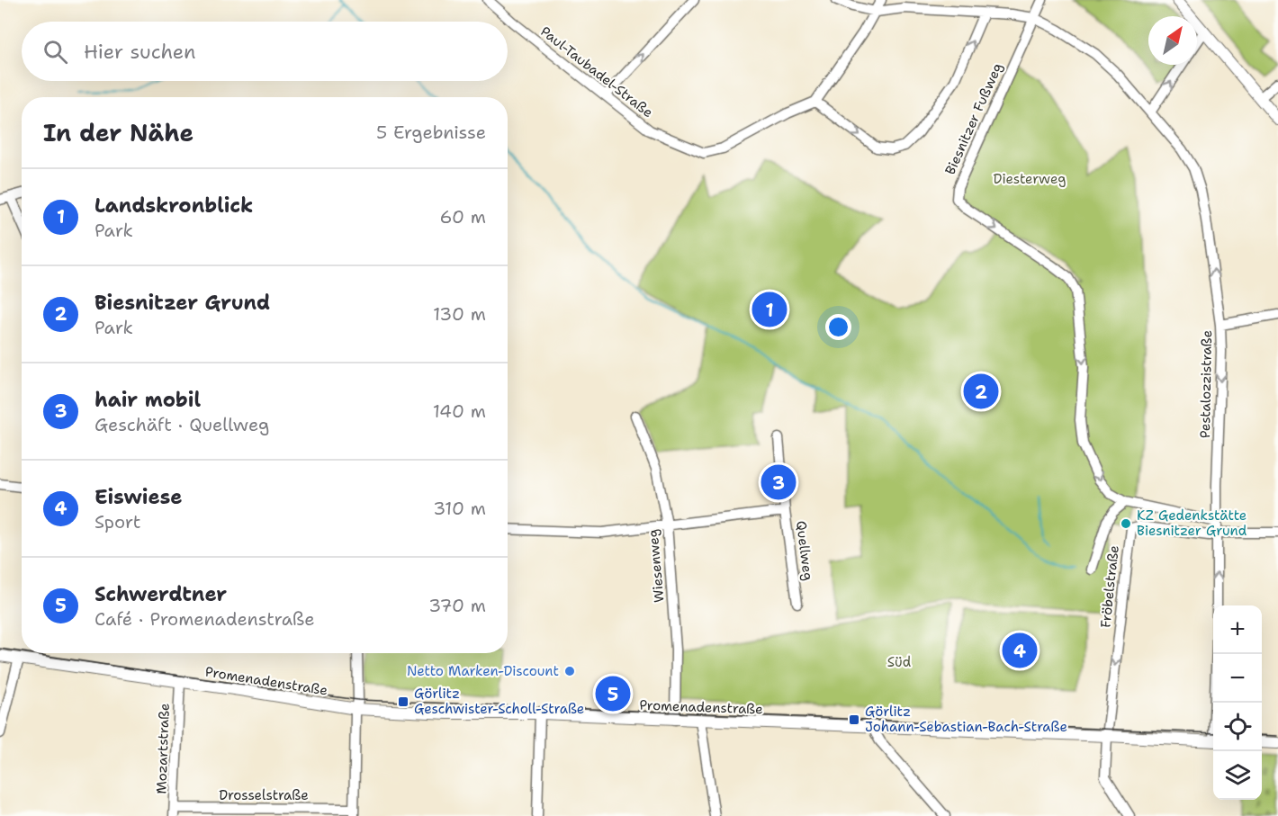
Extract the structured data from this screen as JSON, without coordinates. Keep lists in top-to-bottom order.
{
  "streets": {
    "main road": ["Promenadenstraße"],
    "street": [
      "Paul-Taubadel-Straße",
      "Biesnitzer Fußweg",
      "Pestalozzistraße",
      "Quellweg",
      "Wiesenweg",
      "Fröbelstraße",
      "Mozartstraße",
      "Drosselstraße"
    ]
  },
  "crossings": [
    ["Biesnitzer Fußweg", "Pestalozzistraße"],
    ["Pestalozzistraße", "Fröbelstraße"],
    ["Wiesenweg", "Promenadenstraße"],
    ["Fröbelstraße", "Promenadenstraße"],
    ["Promenadenstraße", "Mozartstraße"],
    ["Mozartstraße", "Drosselstraße"]
  ],
  "one_way": ["Biesnitzer Fußweg"],
  "parks": ["Diesterweg", "Süd"],
  "places": {
    "other": ["KZ Gedenkstätte Biesnitzer Grund", "Netto Marken-Discount"],
    "transit": ["Görlitz Geschwister-Scholl-Straße", "Görlitz Johann-Sebastian-Bach-Straße"]
  },
  "north": "top right",
  "page": {
    "search": "Hier suchen",
    "heading": ["In der Nähe", "5 Ergebnisse"],
    "list": [
      {
        "mark": "1",
        "name": "Landskronblick",
        "note": "Park",
        "value": "60 m"
      },
      {
        "mark": "2",
        "name": "Biesnitzer Grund",
        "note": "Park",
        "value": "130 m"
      },
      {
        "mark": "3",
        "name": "hair mobil",
        "note": "Geschäft · Quellweg",
        "value": "140 m"
      },
      {
        "mark": "4",
        "name": "Eiswiese",
        "note": "Sport",
        "value": "310 m"
      },
      {
        "mark": "5",
        "name": "Schwerdtner",
        "note": "Café · Promenadenstraße",
        "value": "370 m"
      }
    ],
    "pins": [
      "1",
      "2",
      "3",
      "4",
      "5"
    ],
    "map_buttons": ["+", "−"]
  }
}
